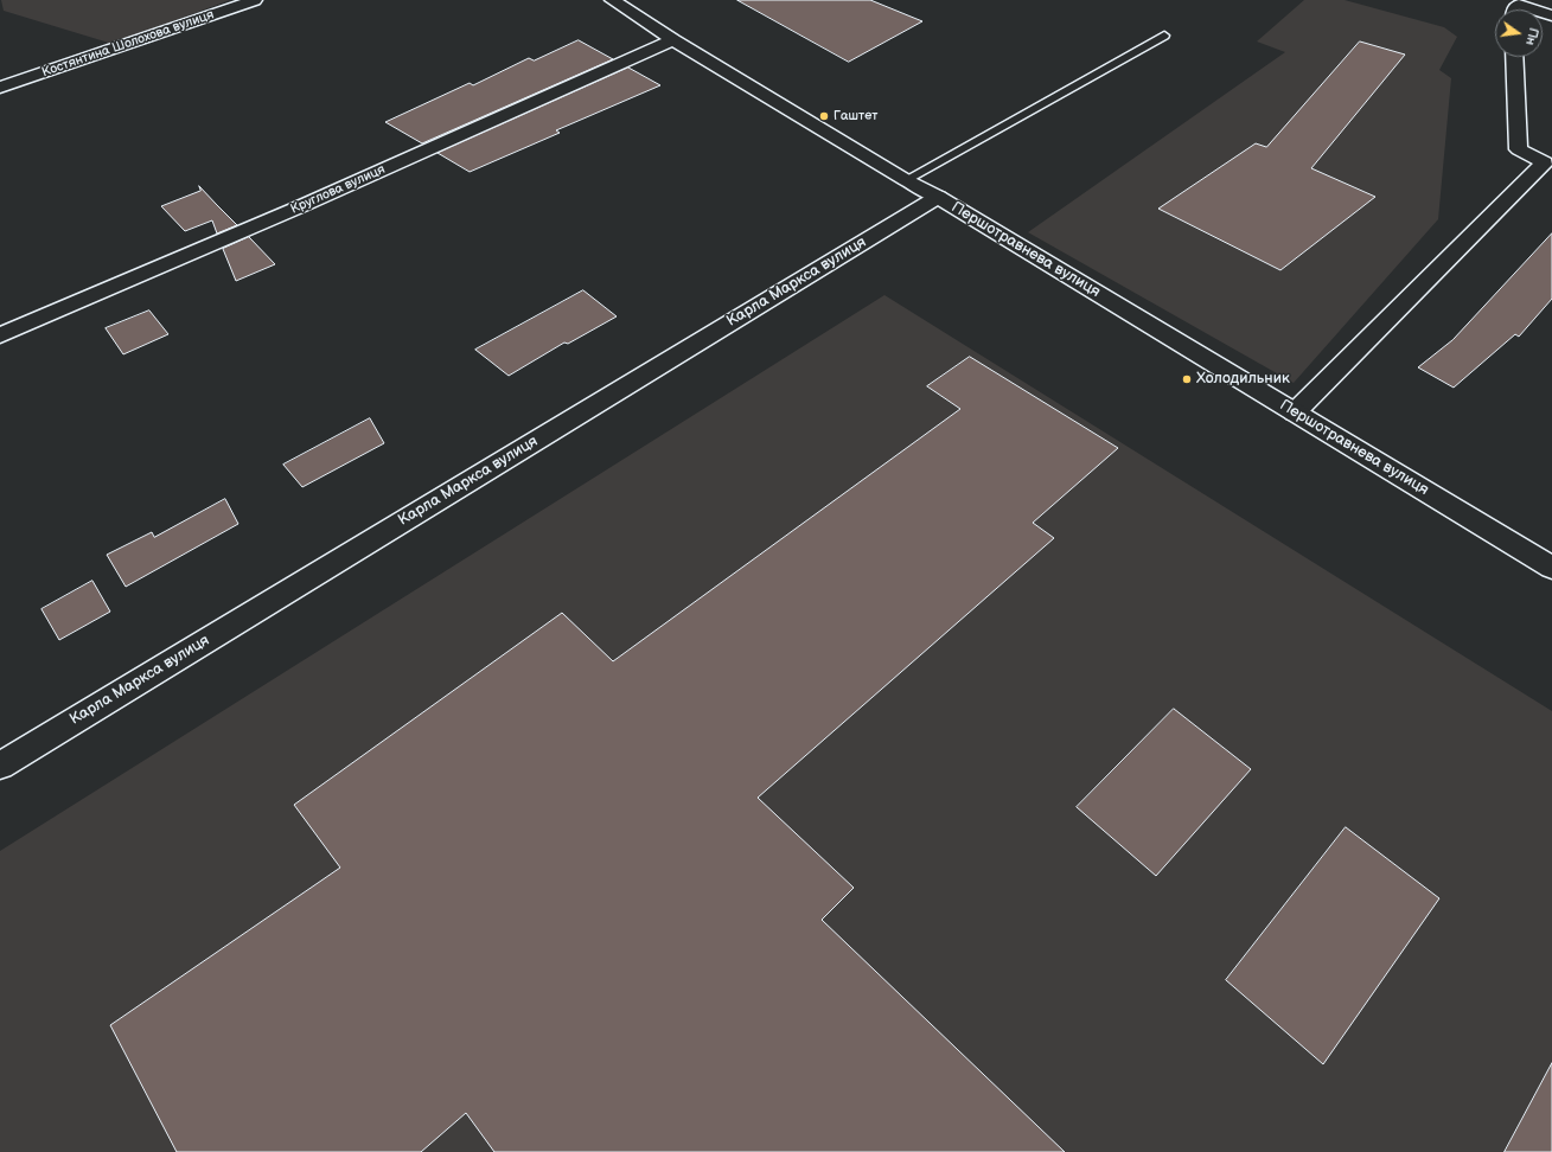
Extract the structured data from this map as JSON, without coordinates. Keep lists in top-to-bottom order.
{
  "streets": {
    "street": [
      "Костянтина Шолохова вулиця",
      "Круглова вулиця",
      "Першотравнева вулиця",
      "Карла Маркса вулиця"
    ]
  },
  "crossings": [
    ["Круглова вулиця", "Першотравнева вулиця"],
    ["Першотравнева вулиця", "Карла Маркса вулиця"]
  ],
  "places": ["Гаштет", "Холодильник"],
  "north": "right"
}
